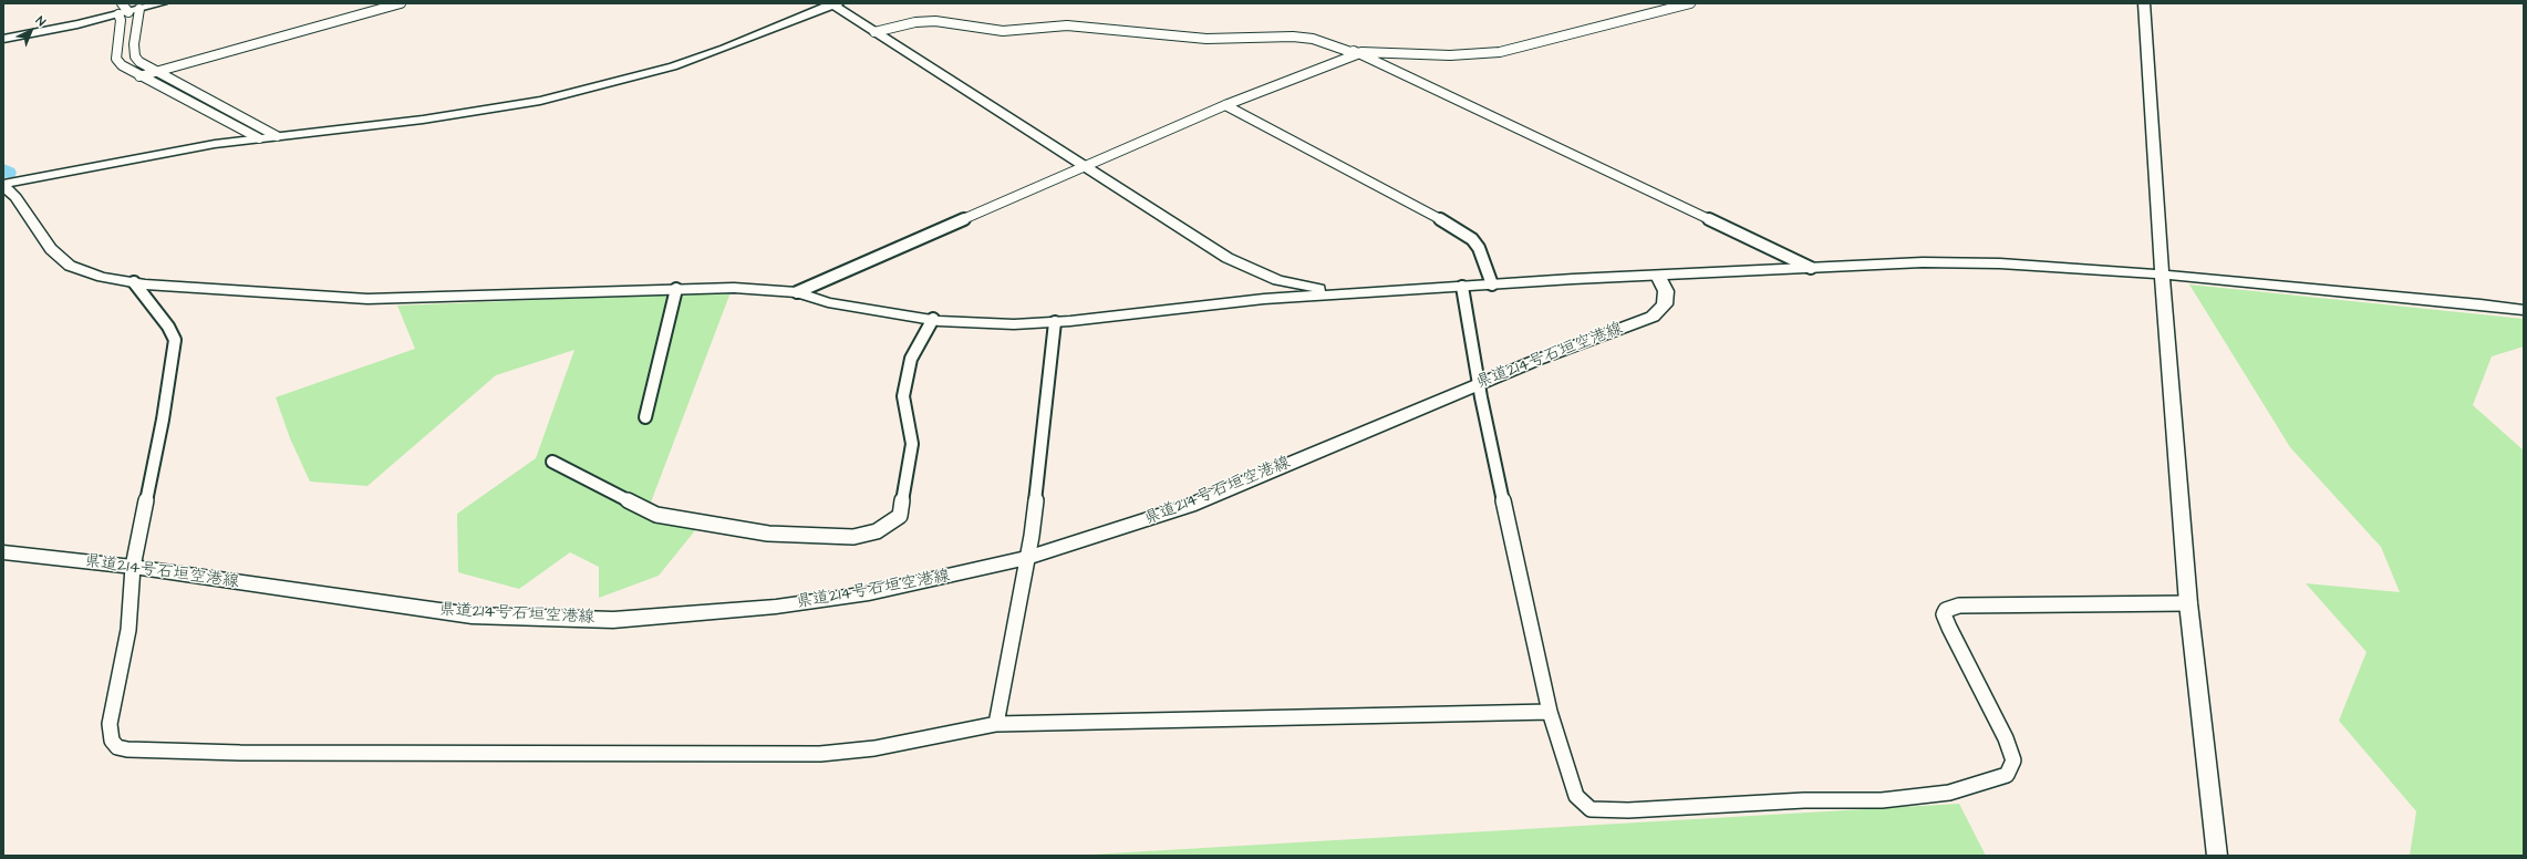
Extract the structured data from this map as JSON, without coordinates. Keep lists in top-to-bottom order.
{
  "streets": {
    "main road": ["県道214号石垣空港線"]
  },
  "north": "top right"
}
